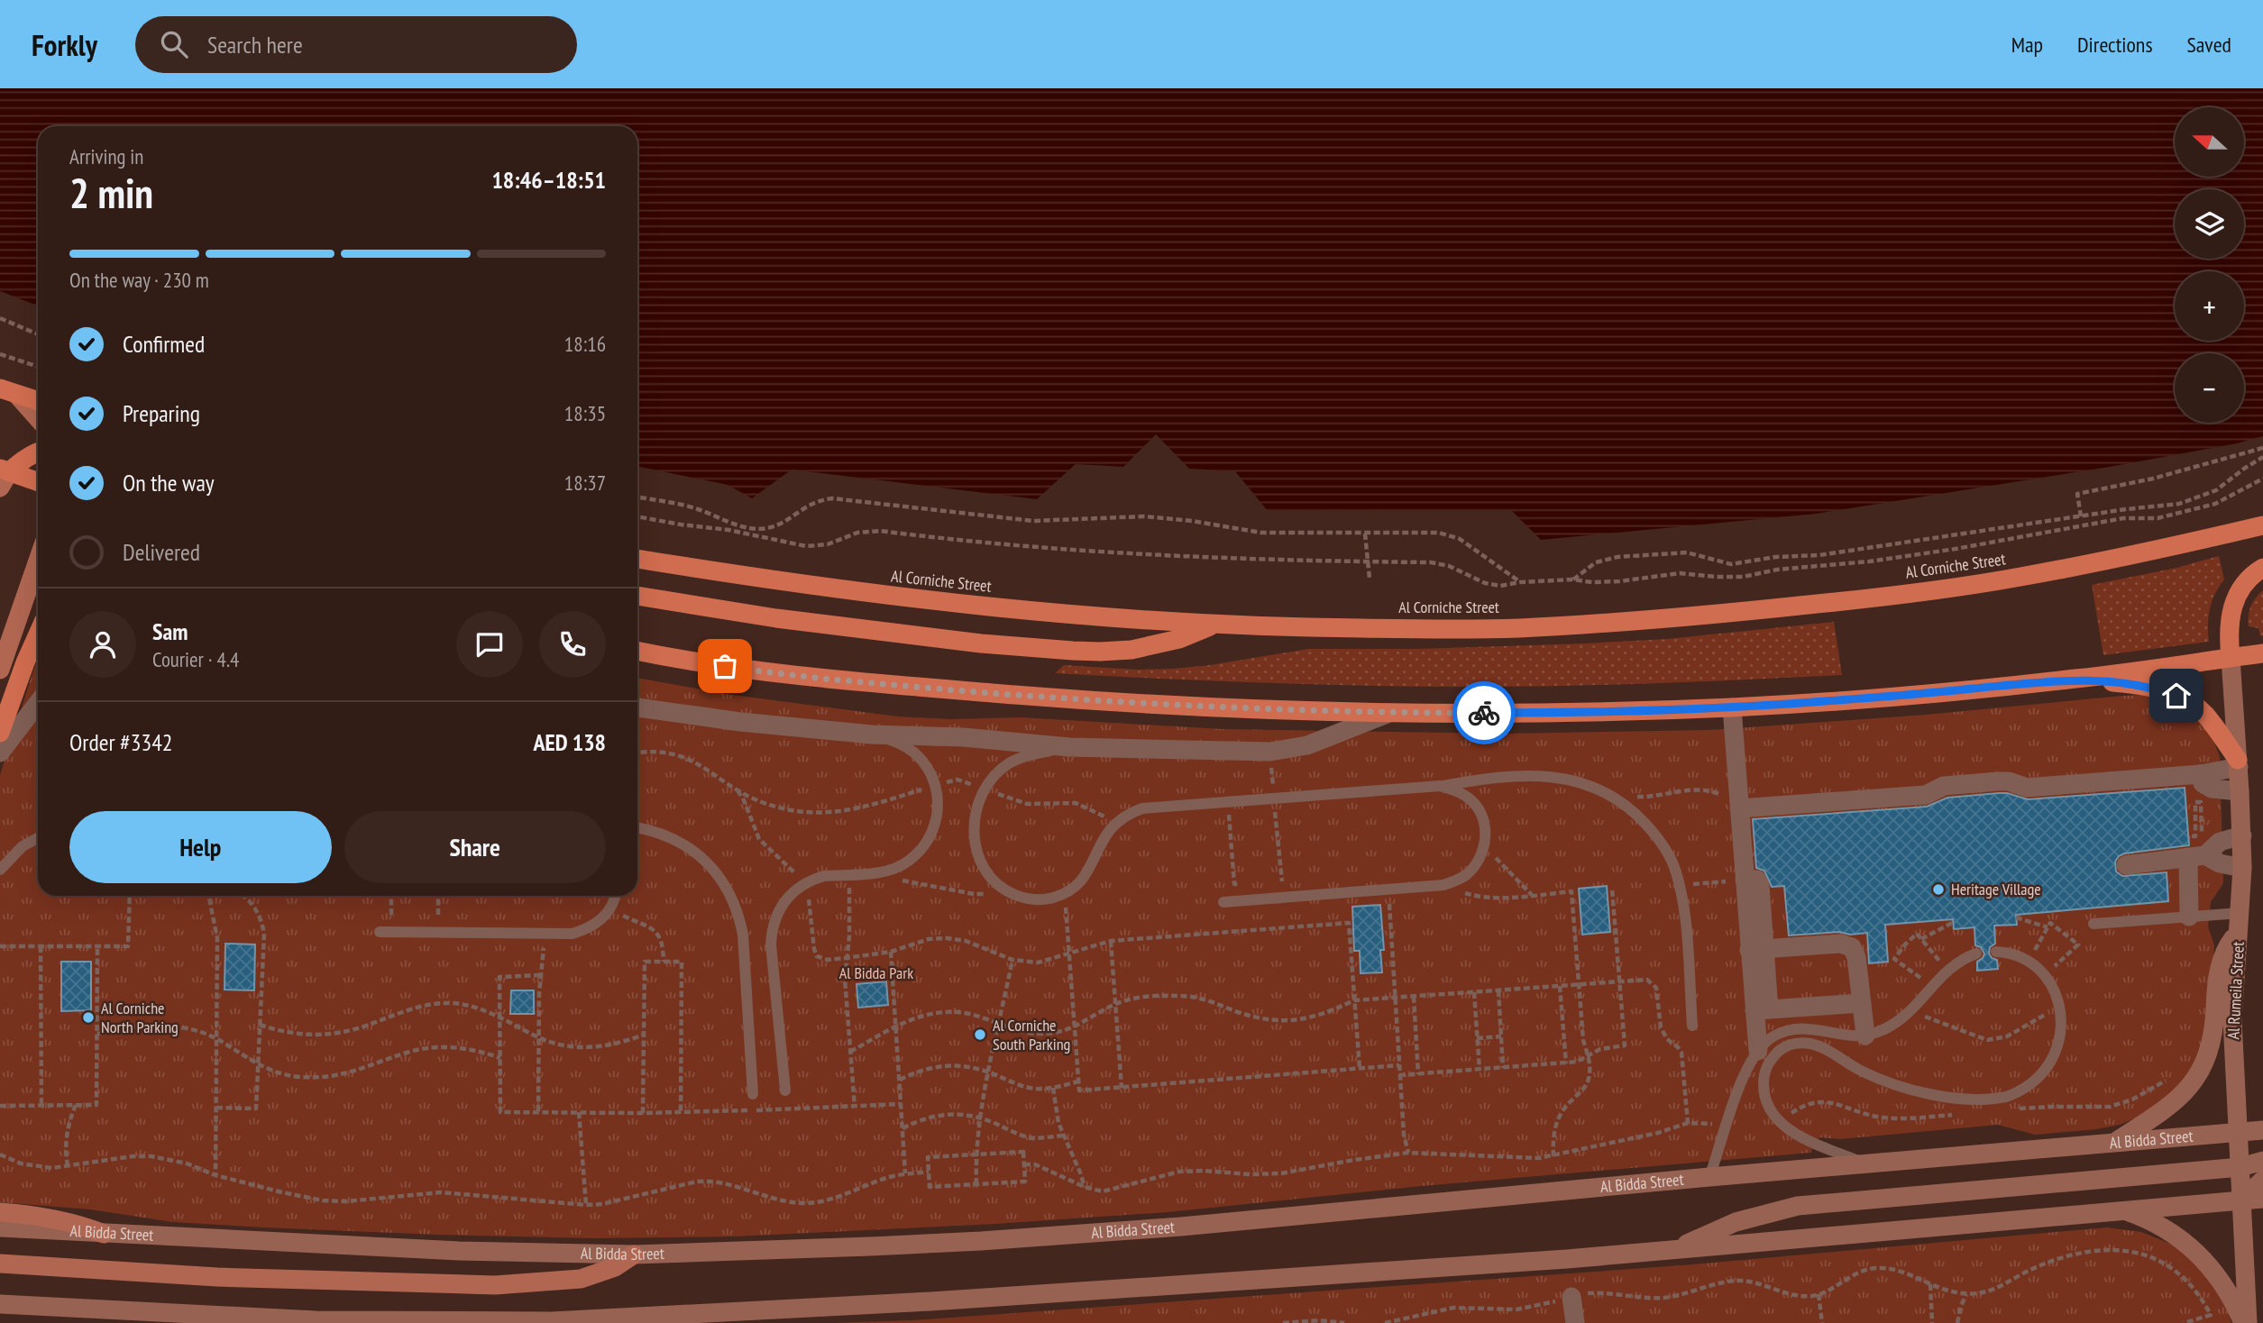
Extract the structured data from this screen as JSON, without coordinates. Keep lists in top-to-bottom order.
{
  "streets": {
    "highway": ["Al Corniche Street"],
    "main road": ["Al Rumeila Street", "Al Bidda Street"]
  },
  "crossings": [
    ["Al Rumeila Street", "Al Bidda Street"]
  ],
  "parks": ["Al Bidda Park"],
  "places": ["Heritage Village", "Al Corniche North Parking", "Al Corniche South Parking"],
  "north": "left",
  "page": {
    "header": "Forkly",
    "search": "Search here",
    "nav": ["Map", "Directions", "Saved"],
    "map_buttons": ["+", "−"],
    "heading": ["2 min", "Arriving in", "18:46–18:51"],
    "panel": [
      "Sam",
      "Courier · 4.4",
      "Order #3342",
      "AED 138"
    ],
    "bar": "On the way · 230 m",
    "list": [
      ["Confirmed", "18:16"],
      ["Preparing", "18:35"],
      ["On the way", "18:37"],
      "Delivered"
    ],
    "buttons": ["Help", "Share"]
  }
}
